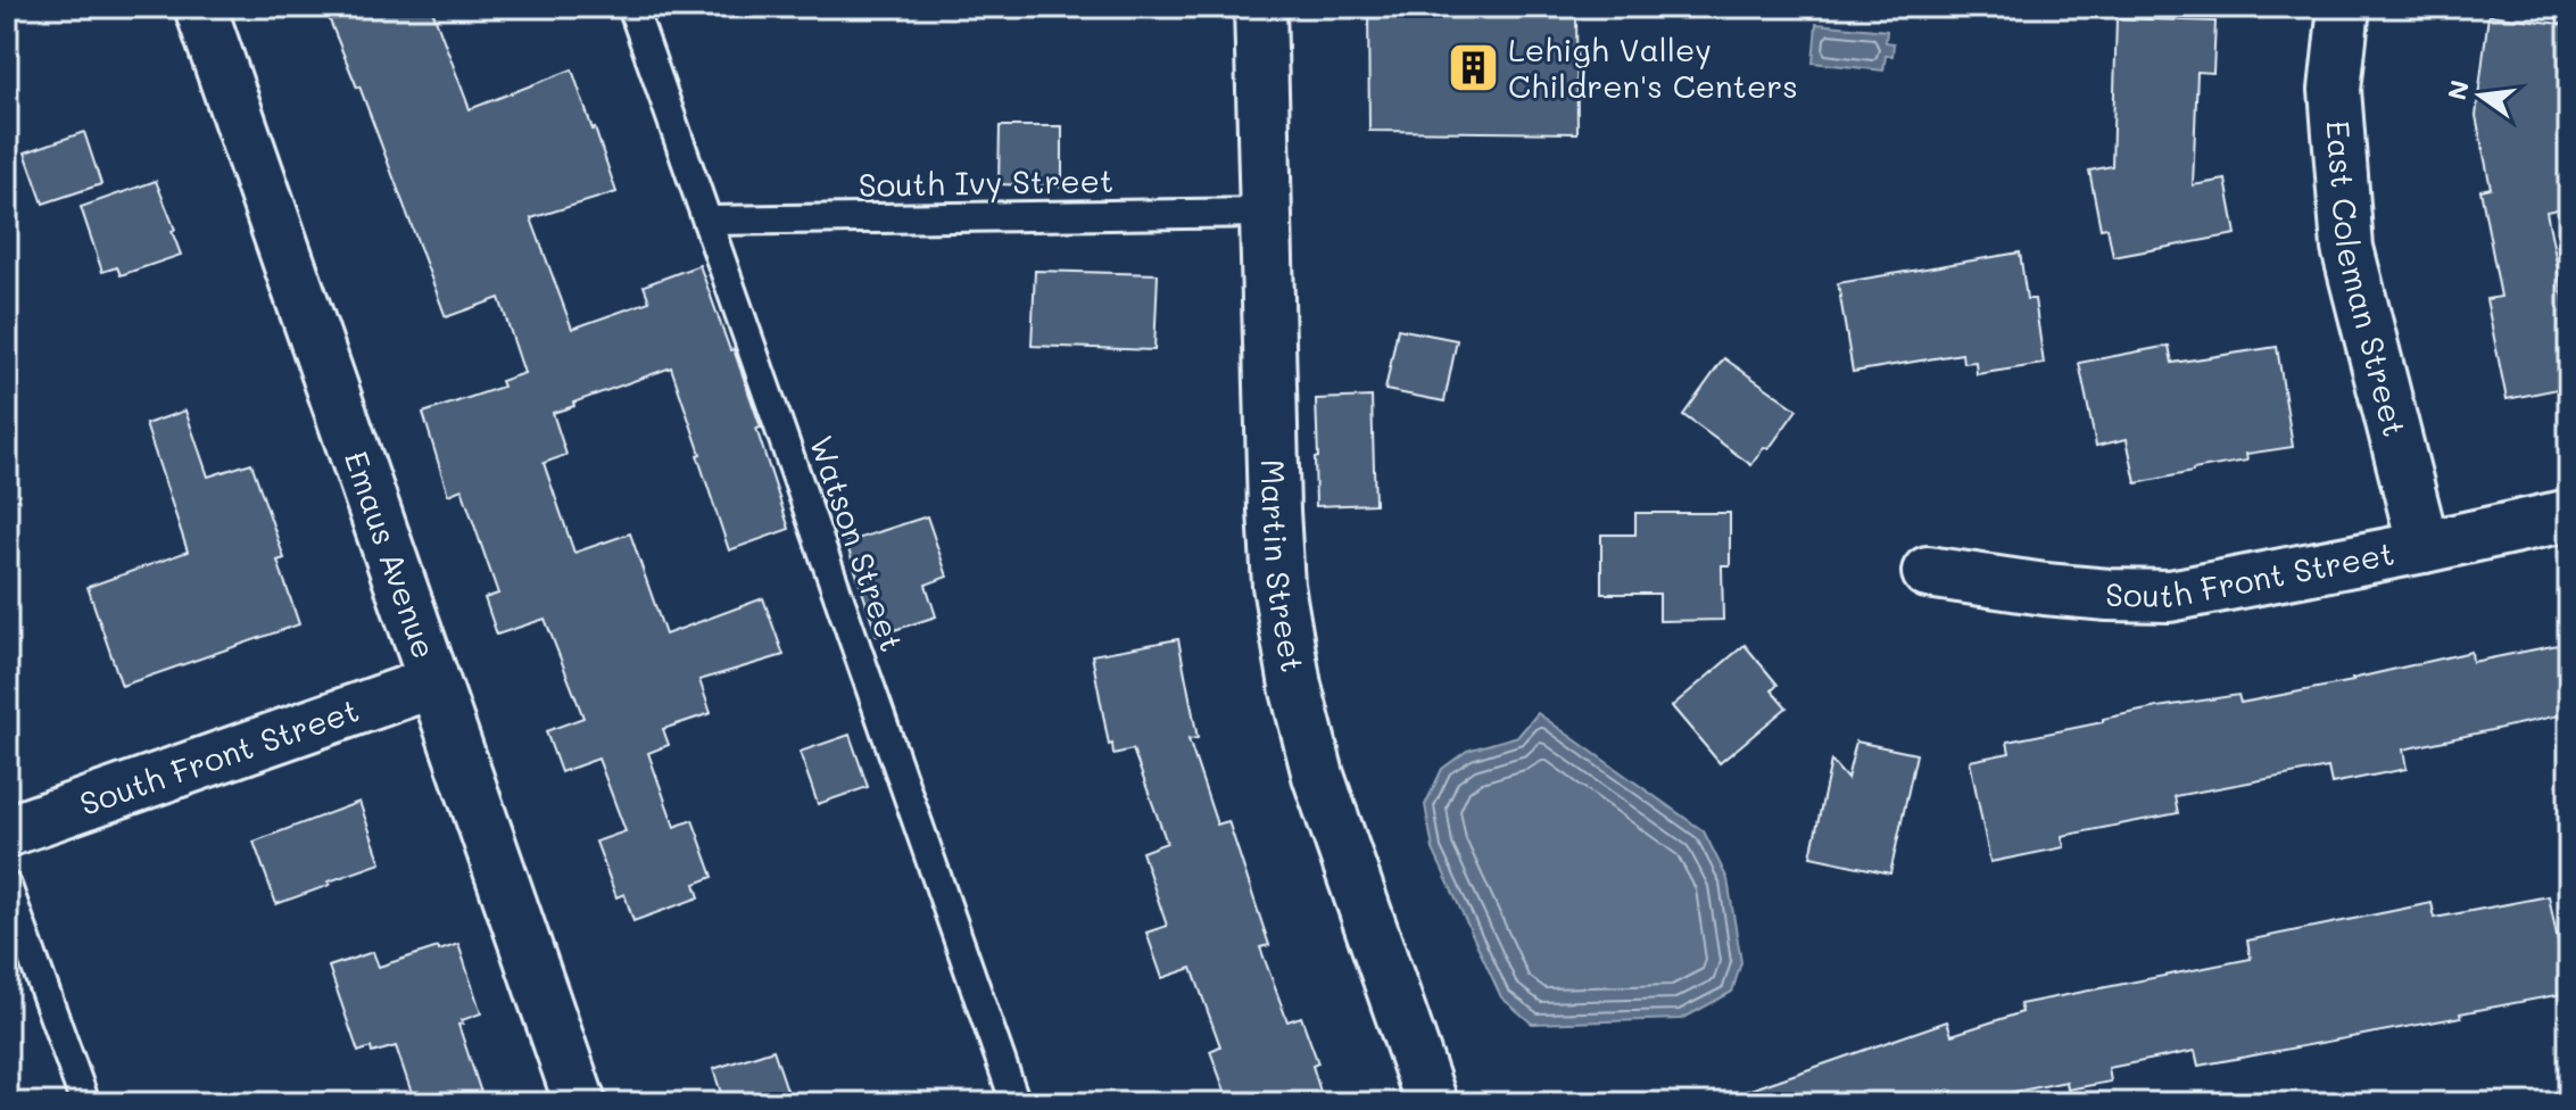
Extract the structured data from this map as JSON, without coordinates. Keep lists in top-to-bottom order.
{
  "streets": {
    "street": [
      "East Coleman Street",
      "Emaus Avenue",
      "Martin Street",
      "South Front Street"
    ],
    "lane": ["South Ivy Street", "Watson Street"]
  },
  "crossings": [
    ["South Ivy Street", "Watson Street"],
    ["South Ivy Street", "Martin Street"],
    ["East Coleman Street", "South Front Street"],
    ["Emaus Avenue", "South Front Street"]
  ],
  "places": {
    "building": ["Lehigh Valley Children's Centers"]
  },
  "north": "left"
}
